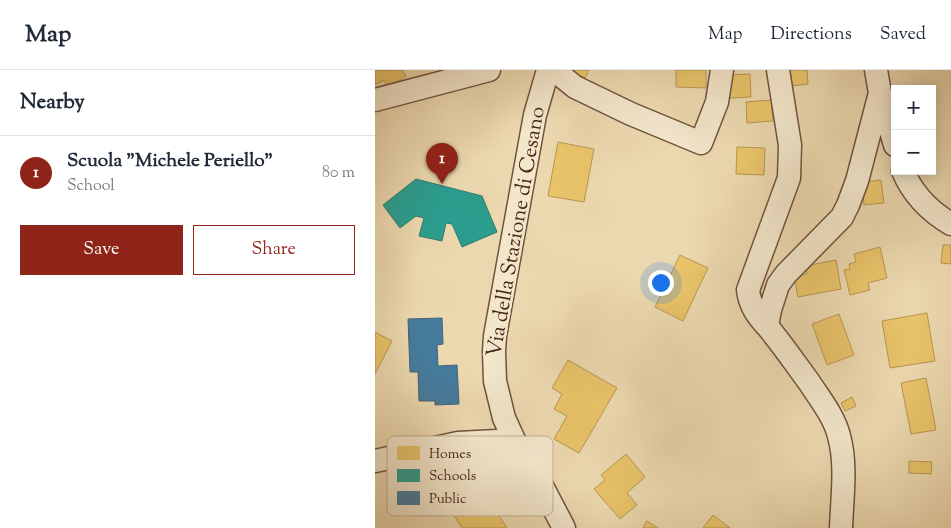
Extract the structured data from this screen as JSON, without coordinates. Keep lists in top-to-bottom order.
{
  "streets": {
    "street": ["Via della Stazione di Cesano"]
  },
  "legend": ["Homes", "Schools", "Public"],
  "page": {
    "header": "Map",
    "nav": ["Map", "Directions", "Saved"],
    "heading": "Nearby",
    "map_buttons": ["+", "−"],
    "list": [
      {
        "mark": "1",
        "name": "Scuola \"Michele Periello\"",
        "note": "School",
        "value": "80 m"
      }
    ],
    "pins": "1",
    "buttons": ["Save", "Share"]
  }
}
